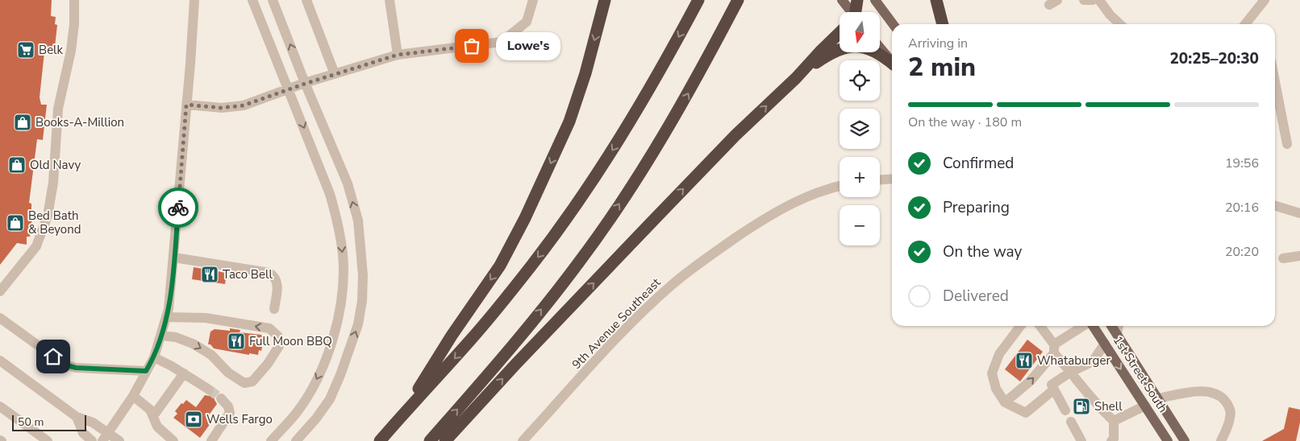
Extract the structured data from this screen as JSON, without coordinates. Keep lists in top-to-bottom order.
{
  "streets": {
    "main road": ["1st Street South"],
    "street": ["9th Avenue Southeast"]
  },
  "places": {
    "other": ["Lowe's"],
    "supermarket": ["Belk"],
    "shop": ["Books-A-Million", "Old Navy", "Bed Bath & Beyond"],
    "restaurant": ["Taco Bell", "Full Moon BBQ", "Whataburger"],
    "fuel station": ["Shell"],
    "bank": ["Wells Fargo"]
  },
  "scale_bar": "50 m",
  "north": "bottom",
  "page": {
    "map_buttons": ["+", "−"],
    "heading": ["2 min", "Arriving in", "20:25–20:30"],
    "bubble": "Lowe's",
    "bar": "On the way · 180 m",
    "list": [
      ["Confirmed", "19:56"],
      ["Preparing", "20:16"],
      ["On the way", "20:20"],
      "Delivered"
    ],
    "scale": "50 m"
  }
}
